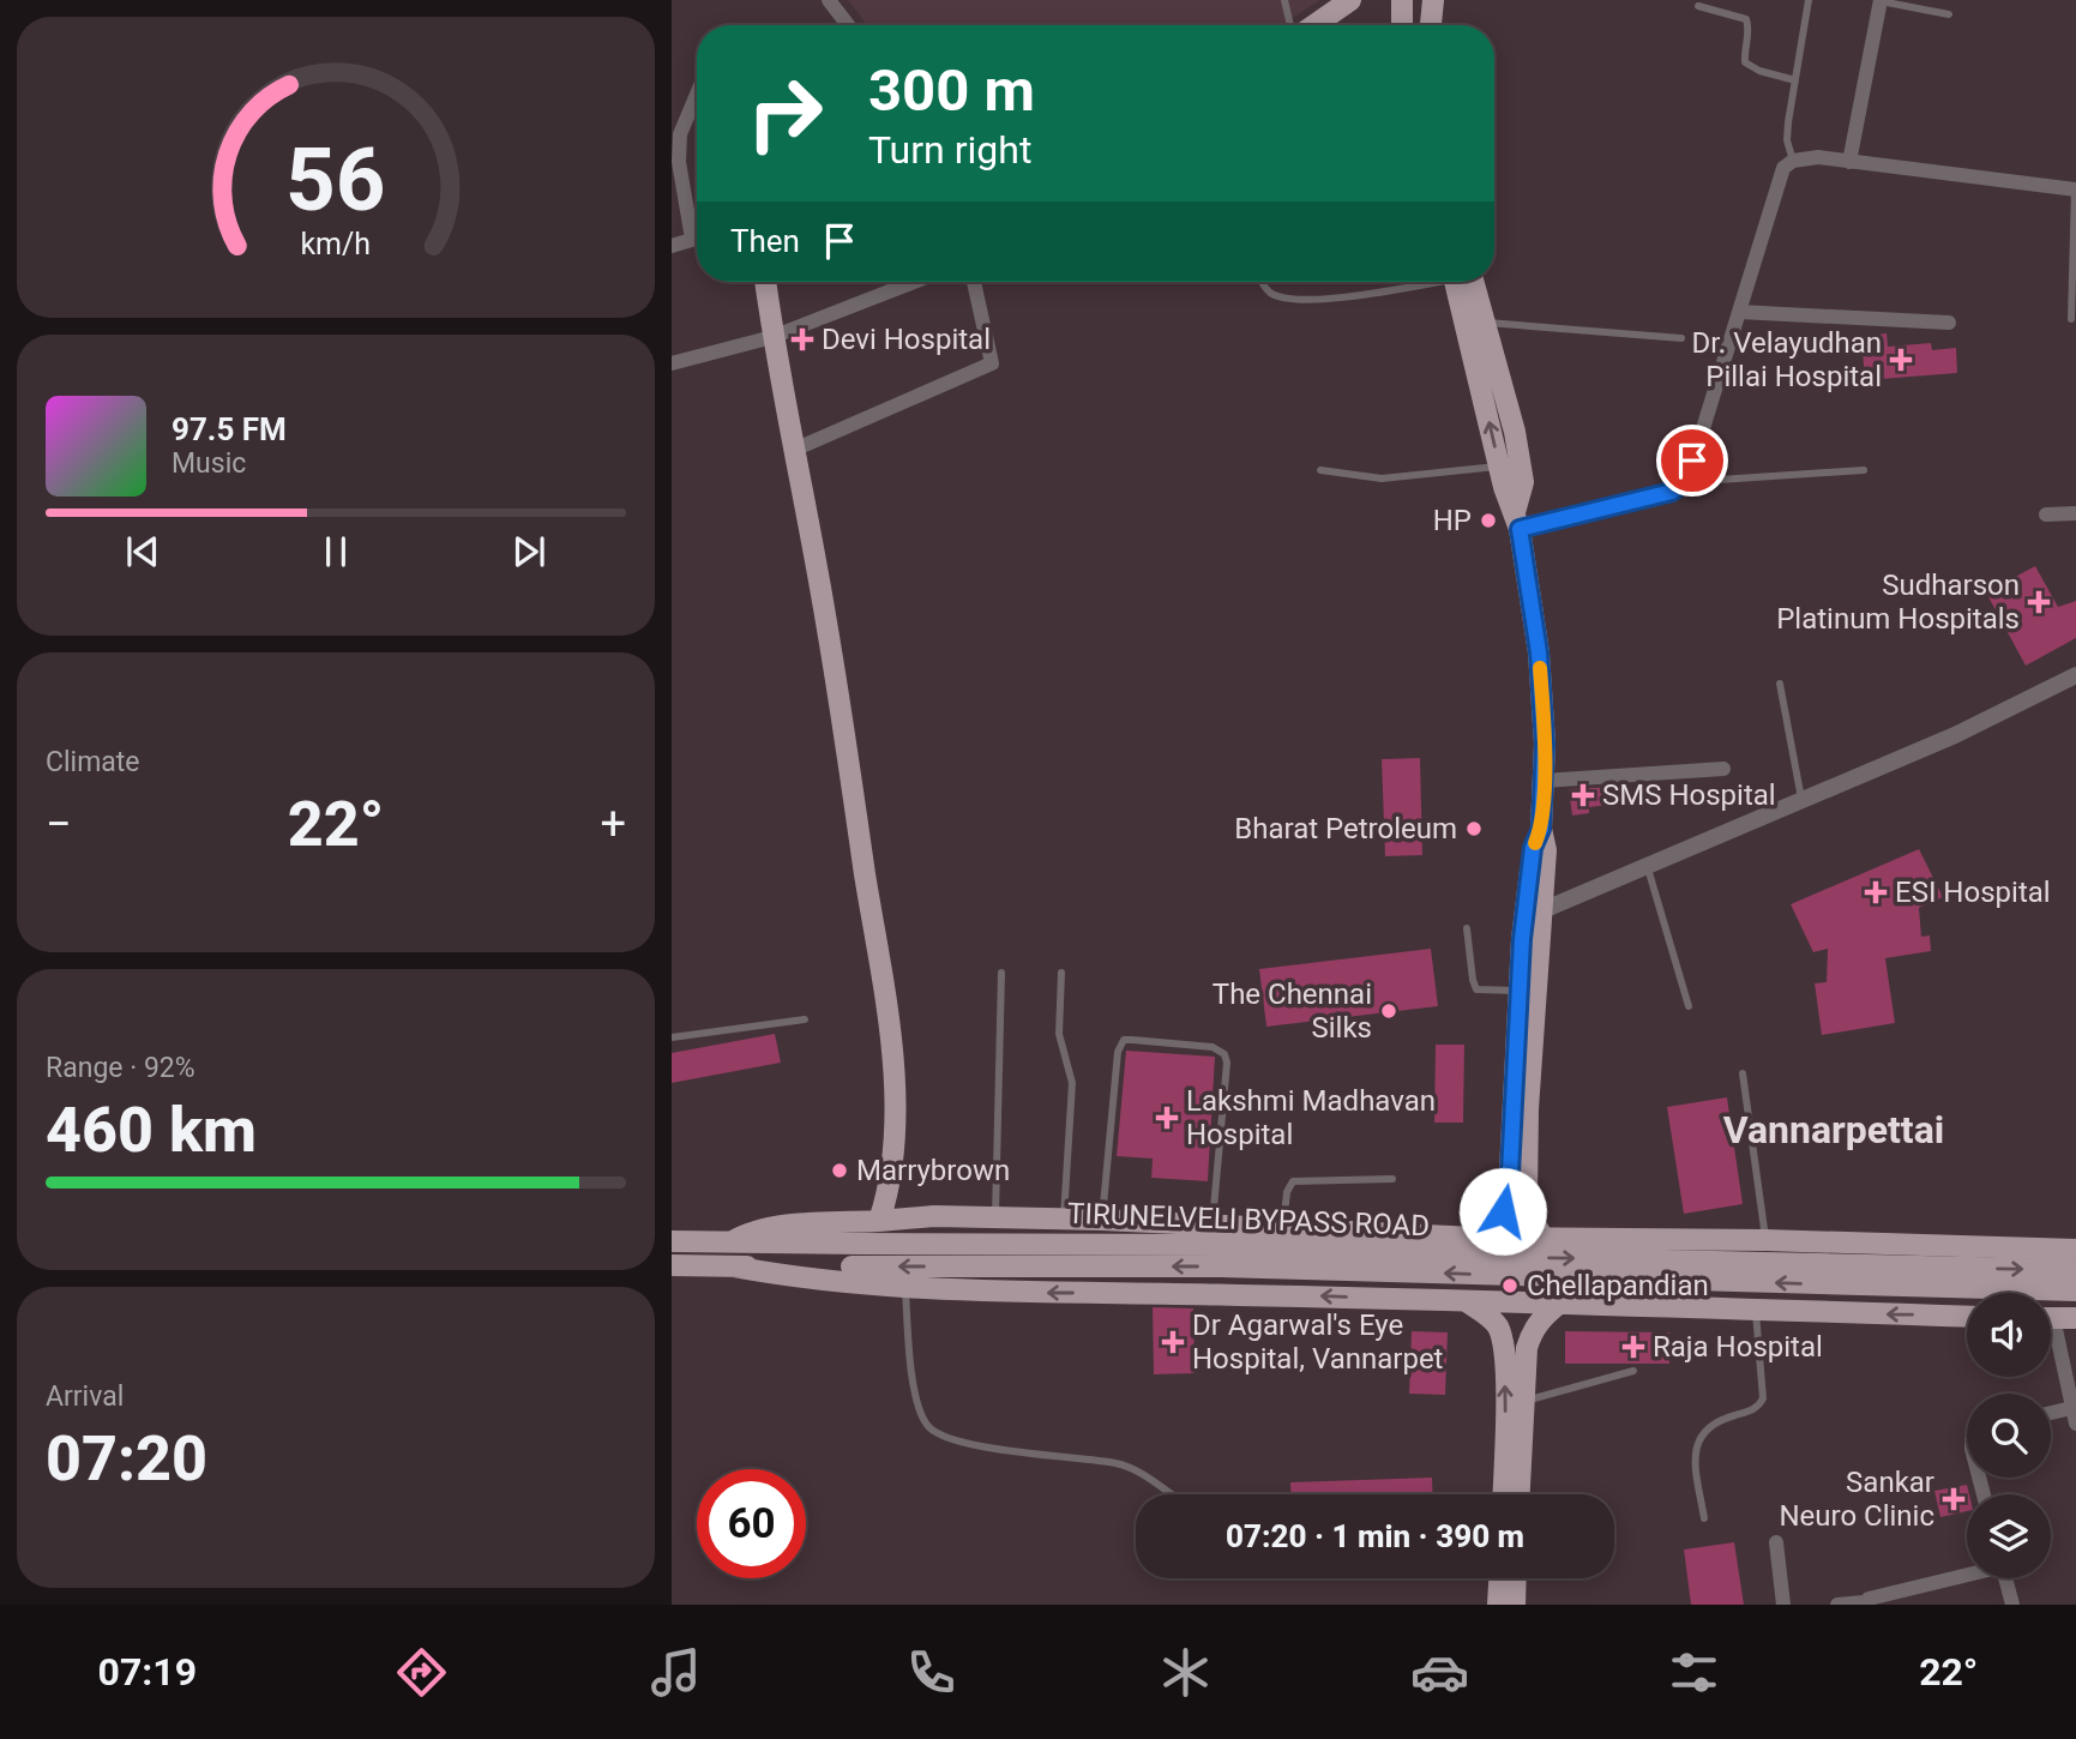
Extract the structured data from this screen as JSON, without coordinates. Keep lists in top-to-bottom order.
{
  "streets": {
    "main road": ["TIRUNELVELI BYPASS ROAD"]
  },
  "districts": ["Vannarpettai"],
  "places": {
    "health": [
      "Devi Hospital",
      "Dr. Velayudhan Pillai Hospital",
      "Sudharson Platinum Hospitals",
      "SMS Hospital",
      "ESI Hospital",
      "Lakshmi Madhavan Hospital",
      "Dr Agarwal's Eye Hospital, Vannarpet",
      "Raja Hospital",
      "Sankar Neuro Clinic"
    ],
    "other": [
      "HP",
      "Bharat Petroleum",
      "The Chennai Silks",
      "Marrybrown",
      "Chellapandian"
    ]
  },
  "page": {
    "turn": ["300 m", "Turn right"],
    "then": "Then",
    "song": ["97.5 FM", "Music"],
    "tile": [
      "Climate",
      ["Range · 92%", "460 km"],
      ["Arrival", "07:20"]
    ],
    "heat": ["−", "22°", "+"],
    "limit": "60",
    "trip": "07:20 · 1 min · 390 m",
    "tabs": ["07:19", "22°"],
    "gauge": ["56", "km/h"]
  }
}
